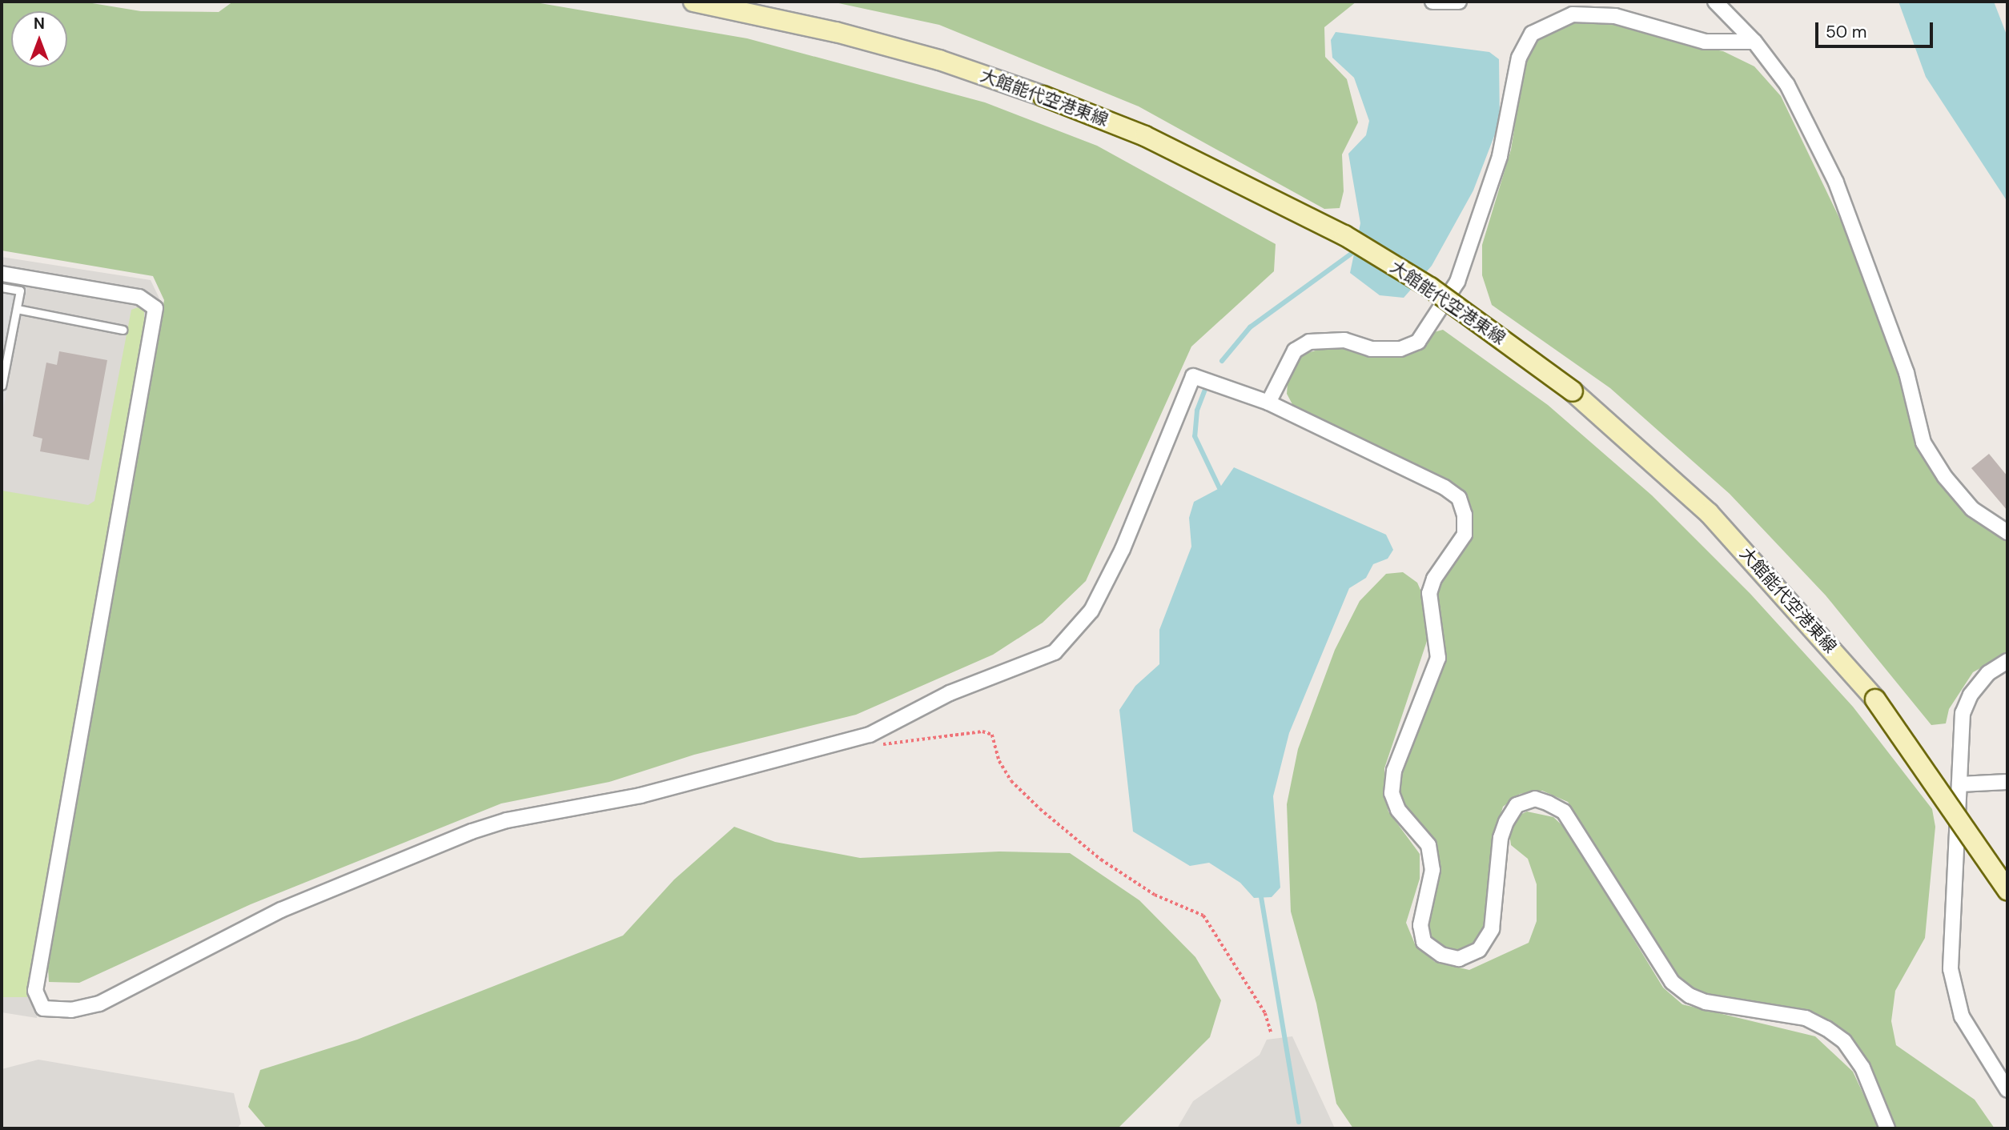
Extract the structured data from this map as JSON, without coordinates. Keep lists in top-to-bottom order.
{
  "streets": {
    "main road": ["大館能代空港東線"]
  },
  "scale_bar": "50 m",
  "north": "top"
}
